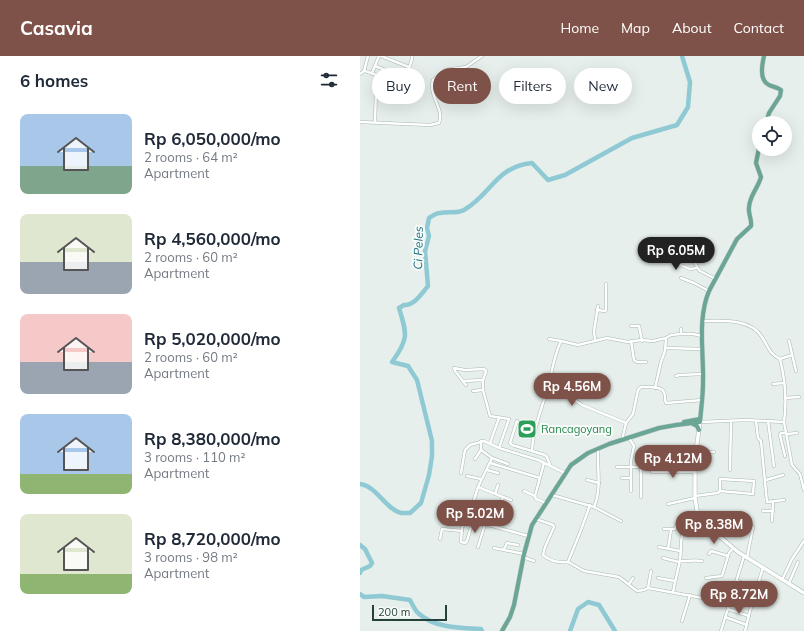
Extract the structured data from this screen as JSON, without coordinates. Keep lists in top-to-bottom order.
{
  "water": ["Ci Peles"],
  "places": {
    "sports": ["Rancagoyang"]
  },
  "scale_bar": "200 m",
  "page": {
    "header": "Casavia",
    "nav": [
      "Home",
      "Map",
      "About",
      "Contact"
    ],
    "heading": "6 homes",
    "chip": [
      "Buy",
      "Rent",
      "Filters",
      "New"
    ],
    "list": [
      {
        "name": "Rp 6,050,000/mo",
        "note": "2 rooms · 64 m² · Apartment"
      },
      {
        "name": "Rp 4,560,000/mo",
        "note": "2 rooms · 60 m² · Apartment"
      },
      {
        "name": "Rp 5,020,000/mo",
        "note": "2 rooms · 60 m² · Apartment"
      },
      {
        "name": "Rp 8,380,000/mo",
        "note": "3 rooms · 110 m² · Apartment"
      },
      {
        "name": "Rp 8,720,000/mo",
        "note": "3 rooms · 98 m² · Apartment"
      }
    ],
    "price": [
      "Rp 6.05M",
      "Rp 4.56M",
      "Rp 4.12M",
      "Rp 5.02M",
      "Rp 8.38M",
      "Rp 8.72M"
    ],
    "scale": "200 m"
  }
}
